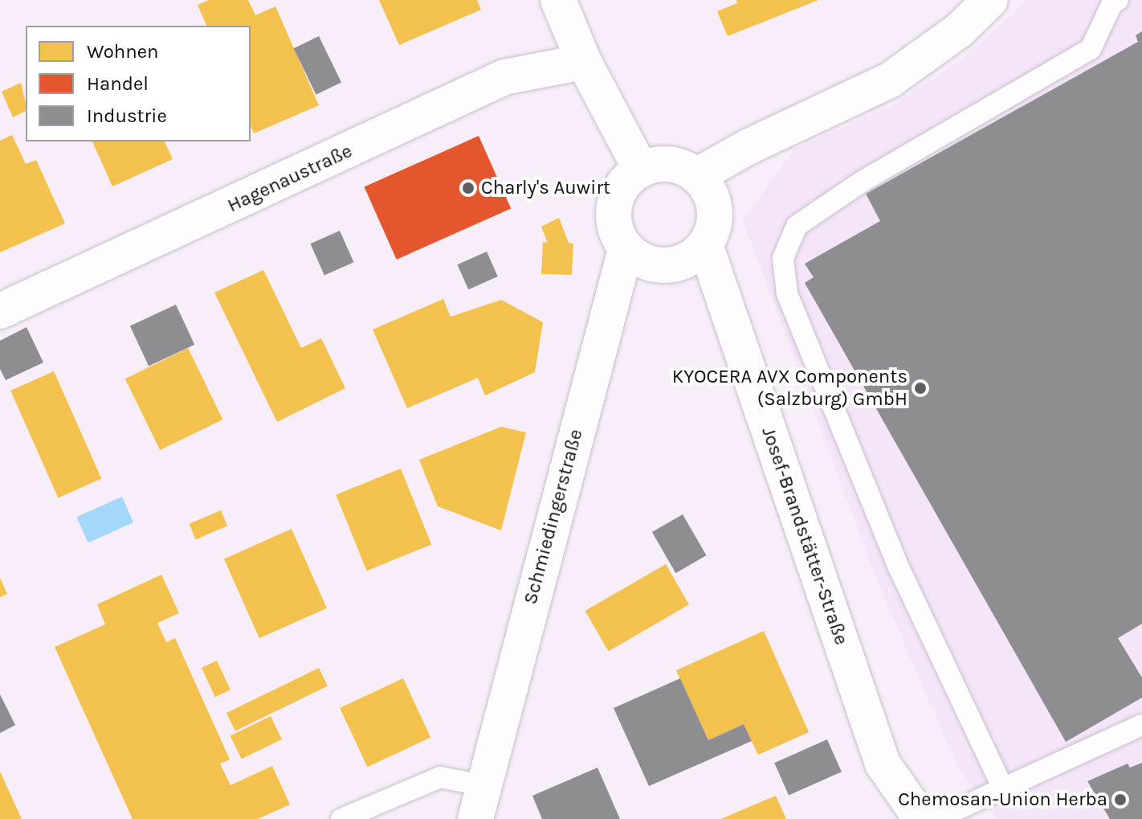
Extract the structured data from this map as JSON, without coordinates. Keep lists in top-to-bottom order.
{
  "streets": {
    "street": ["Hagenaustraße", "Schmiedingerstraße", "Josef-Brandstätter-Straße"]
  },
  "crossings": [
    ["Schmiedingerstraße", "Josef-Brandstätter-Straße"]
  ],
  "places": ["Charly's Auwirt", "KYOCERA AVX Components (Salzburg) GmbH", "Chemosan-Union Herba"],
  "legend": ["Wohnen", "Handel", "Industrie"]
}
